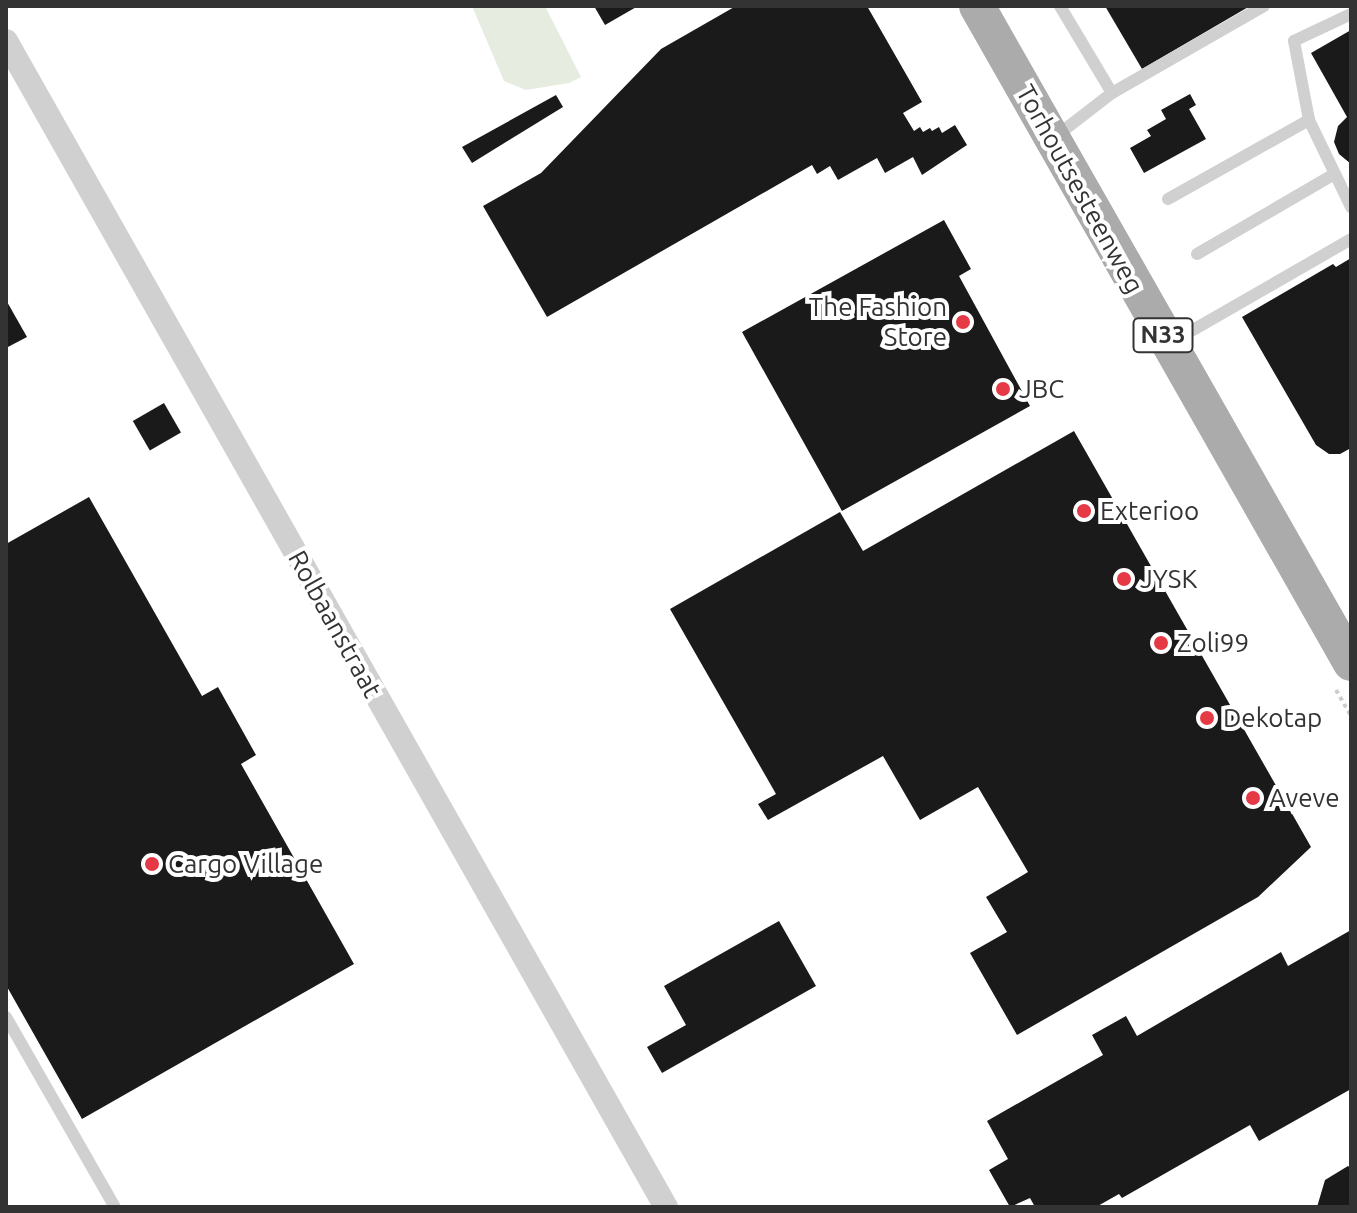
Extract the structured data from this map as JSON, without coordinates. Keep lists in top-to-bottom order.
{
  "streets": {
    "main road": ["Torhoutsesteenweg", "N33"],
    "street": ["Rolbaanstraat"]
  },
  "places": [
    "The Fashion Store",
    "JBC",
    "Exterioo",
    "JYSK",
    "Zoli99",
    "Dekotap",
    "Aveve",
    "Cargo Village"
  ]
}
